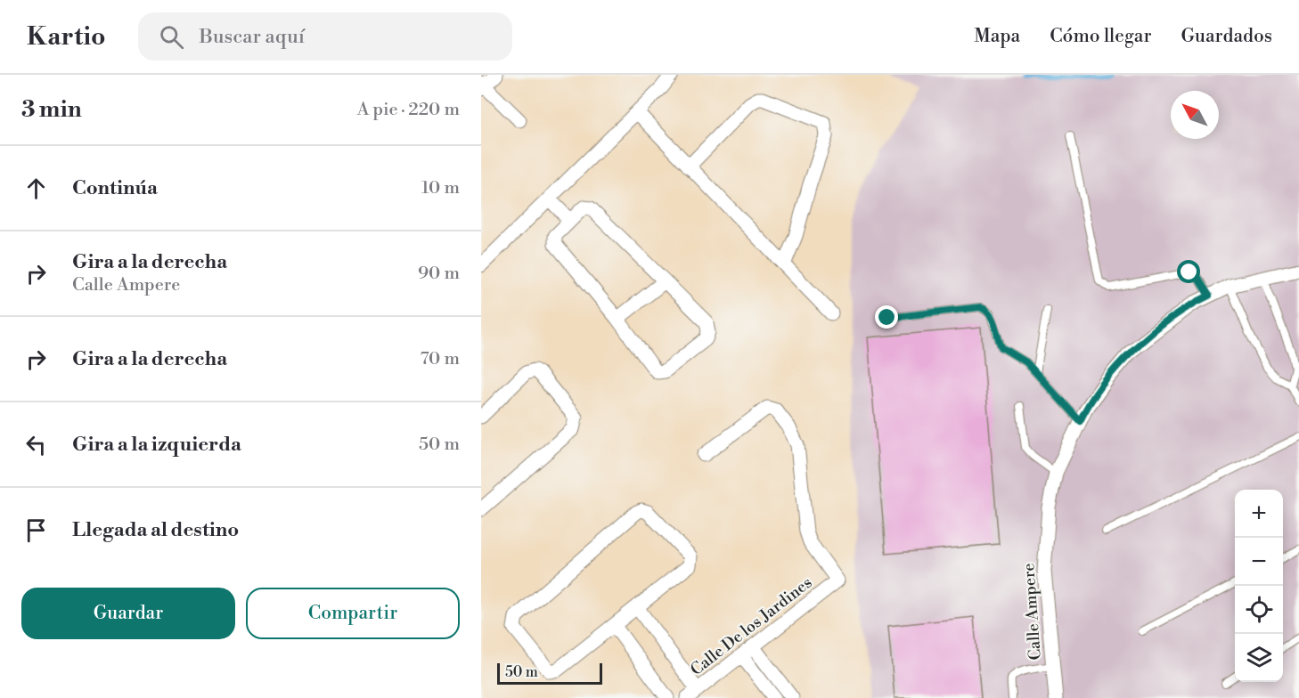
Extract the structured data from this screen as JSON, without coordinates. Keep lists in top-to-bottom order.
{
  "streets": {
    "street": ["Calle Ampere", "Calle De los Jardines"]
  },
  "scale_bar": "50 m",
  "north": "top left",
  "page": {
    "header": "Kartio",
    "search": "Buscar aquí",
    "nav": ["Mapa", "Cómo llegar", "Guardados"],
    "heading": ["3 min", "A pie · 220 m"],
    "list": [
      ["Continúa", "10 m"],
      ["Gira a la derecha", "Calle Ampere", "90 m"],
      ["Gira a la derecha", "70 m"],
      ["Gira a la izquierda", "50 m"],
      "Llegada al destino"
    ],
    "map_buttons": ["+", "−"],
    "buttons": ["Guardar", "Compartir"],
    "scale": "50 m"
  }
}
